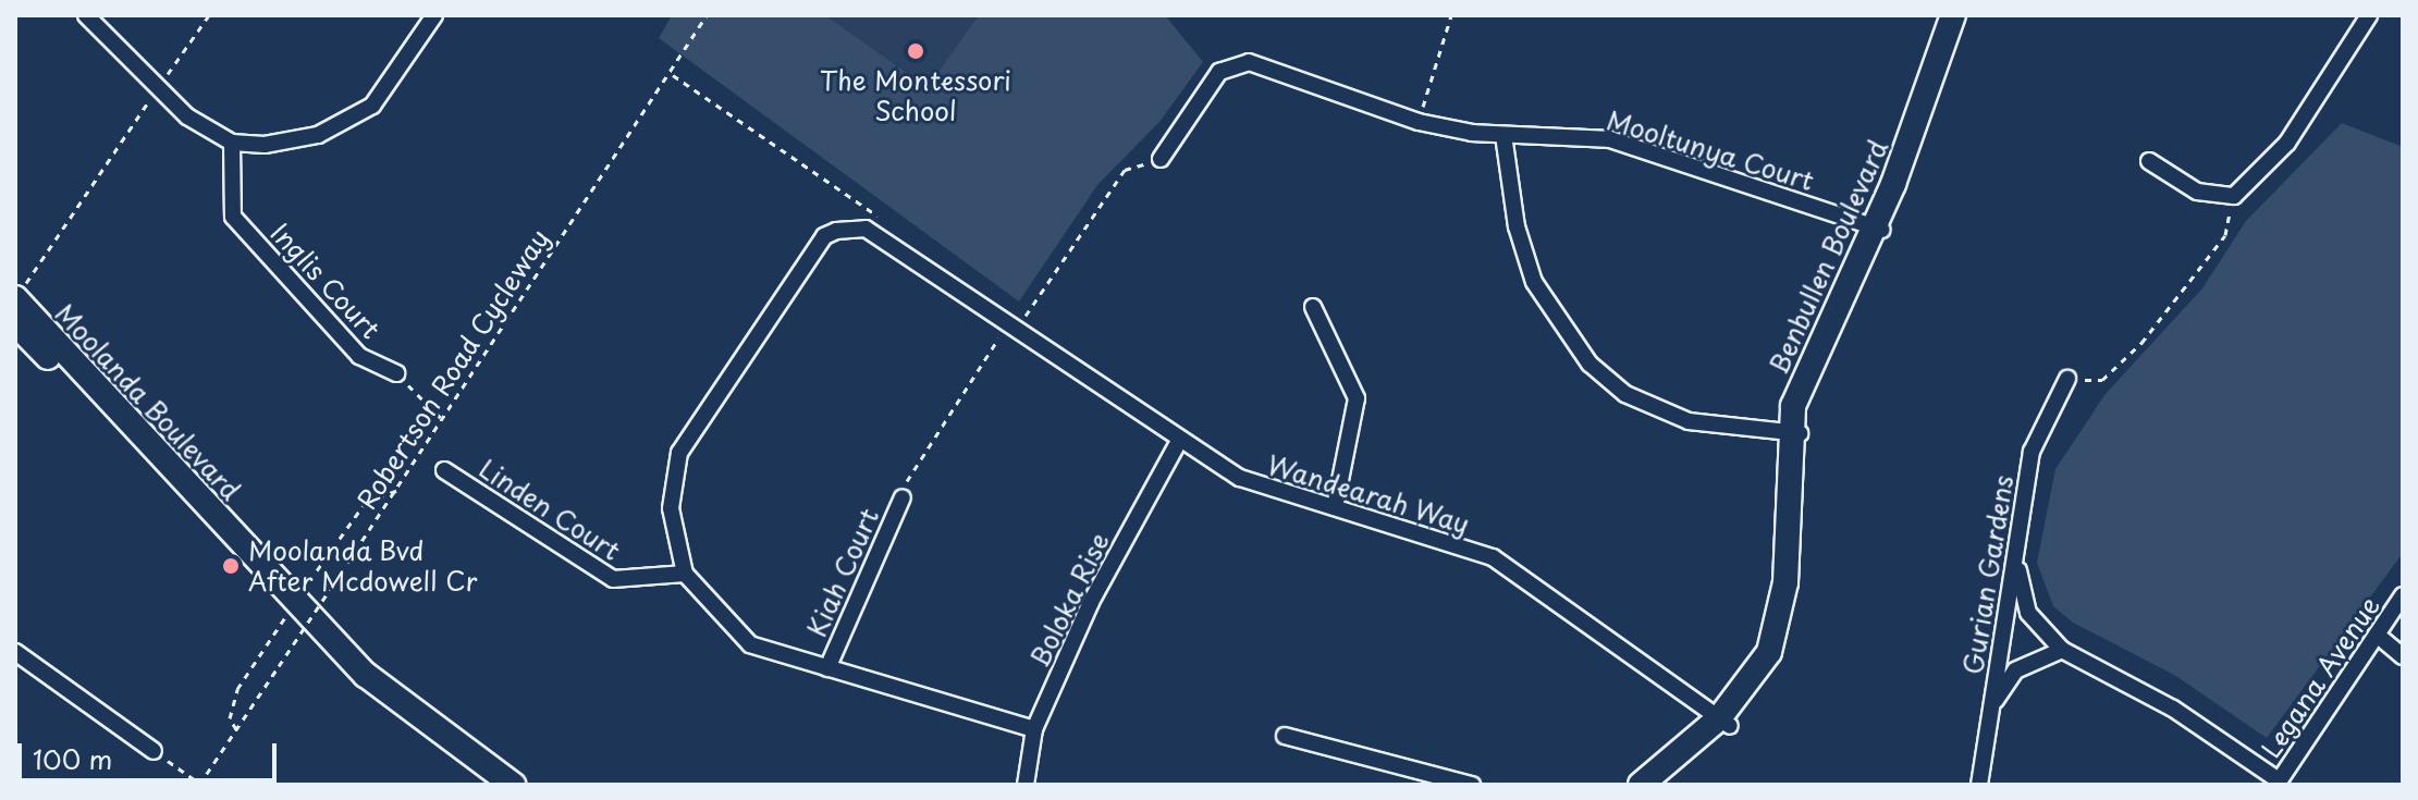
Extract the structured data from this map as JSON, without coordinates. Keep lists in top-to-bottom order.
{
  "streets": {
    "street": [
      "Mooltunya Court",
      "Benbullen Boulevard",
      "Inglis Court",
      "Moolanda Boulevard",
      "Wandearah Way",
      "Linden Court",
      "Kiah Court",
      "Gurian Gardens",
      "Boloka Rise",
      "Legana Avenue"
    ],
    "path": ["Robertson Road Cycleway"]
  },
  "crossings": [
    ["Mooltunya Court", "Benbullen Boulevard"],
    ["Benbullen Boulevard", "Wandearah Way"],
    ["Wandearah Way", "Linden Court"],
    ["Wandearah Way", "Kiah Court"],
    ["Wandearah Way", "Boloka Rise"]
  ],
  "places": ["The Montessori School", "Moolanda Bvd After Mcdowell Cr"],
  "scale_bar": "100 m"
}
